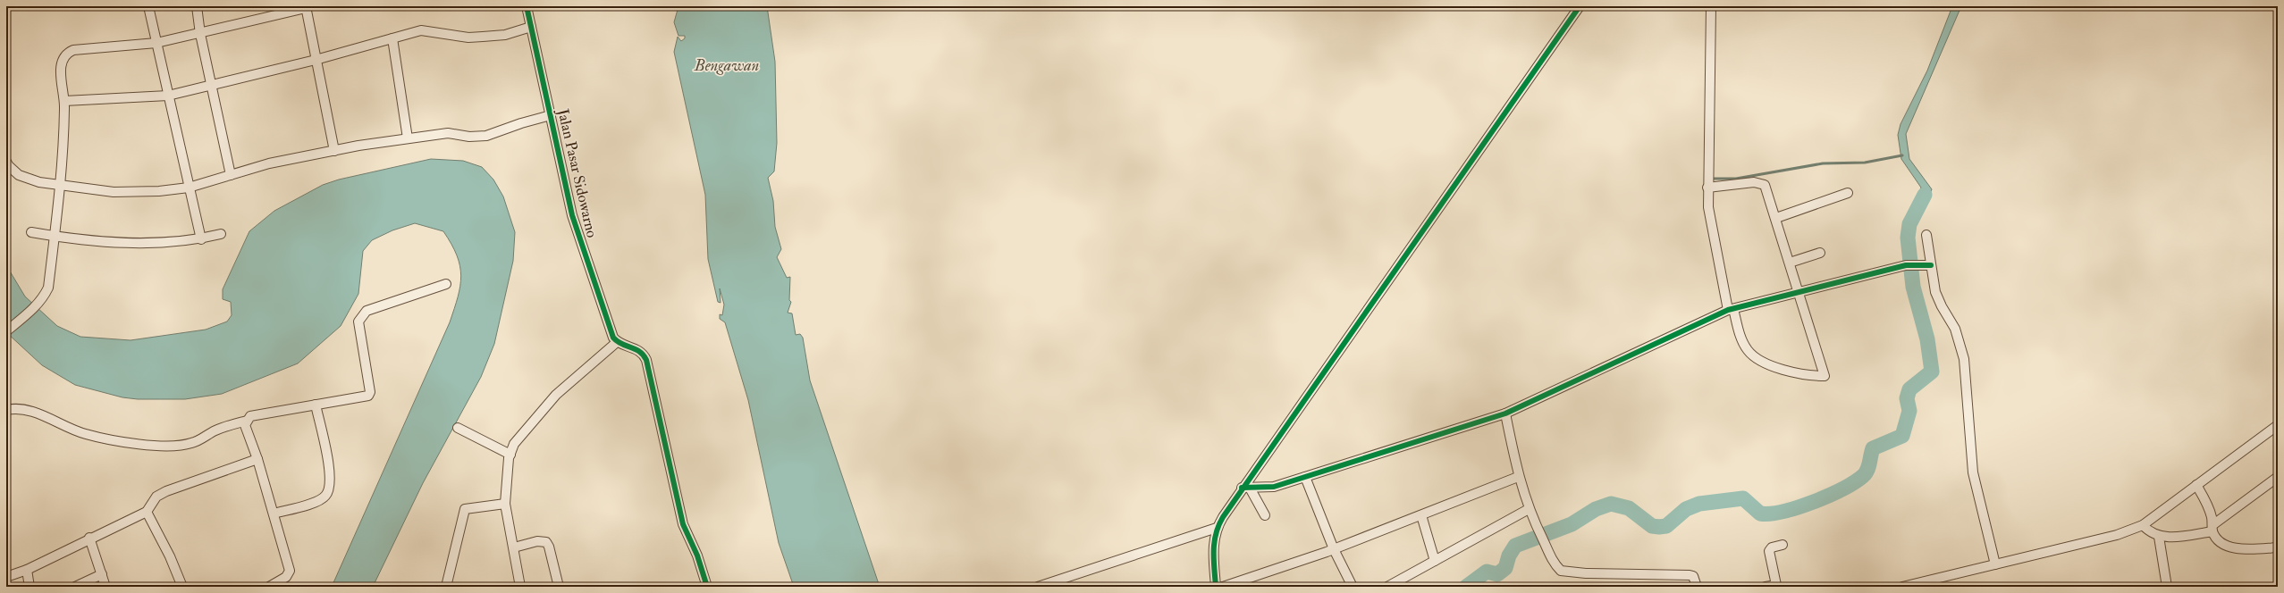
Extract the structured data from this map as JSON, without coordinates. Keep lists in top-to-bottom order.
{
  "streets": {
    "street": ["Jalan Pasar Sidowarno"]
  },
  "water": ["Bengawan"]
}
